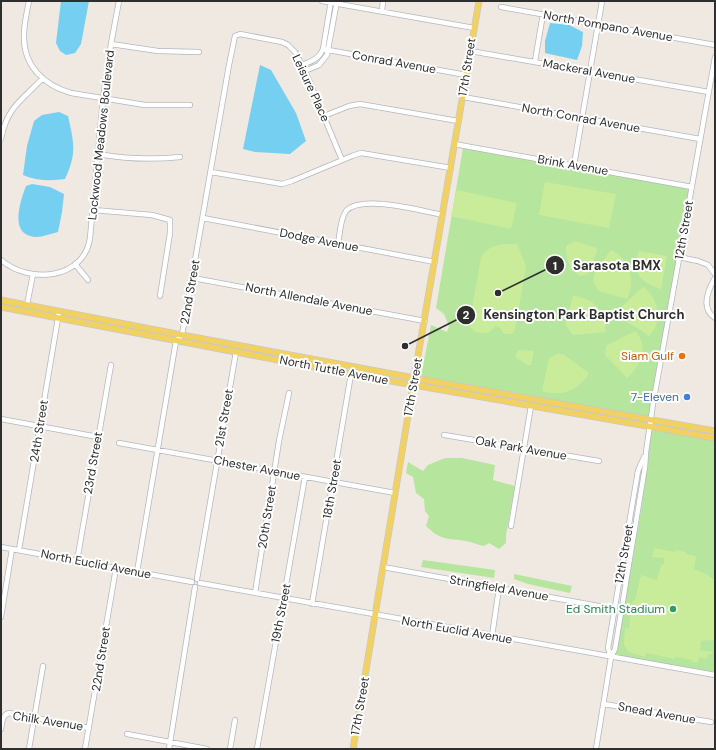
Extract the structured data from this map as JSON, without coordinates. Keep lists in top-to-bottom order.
{
  "streets": {
    "main road": ["17th Street", "North Tuttle Avenue"],
    "street": [
      "North Pompano Avenue",
      "Conrad Avenue",
      "Mackeral Avenue",
      "Leisure Place",
      "North Conrad Avenue",
      "Lockwood Meadows Boulevard",
      "Brink Avenue",
      "12th Street",
      "Dodge Avenue",
      "22nd Street",
      "North Allendale Avenue",
      "21st Street",
      "24th Street",
      "Oak Park Avenue",
      "23rd Street",
      "Chester Avenue",
      "18th Street",
      "20th Street",
      "North Euclid Avenue",
      "Stringfield Avenue",
      "19th Street",
      "Snead Avenue",
      "Chilk Avenue"
    ]
  },
  "crossings": [
    ["Conrad Avenue", "17th Street"],
    ["17th Street", "Mackeral Avenue"],
    ["17th Street", "North Conrad Avenue"],
    ["17th Street", "Brink Avenue"],
    ["17th Street", "Dodge Avenue"],
    ["17th Street", "North Allendale Avenue"],
    ["17th Street", "North Tuttle Avenue"],
    ["17th Street", "Chester Avenue"],
    ["17th Street", "North Euclid Avenue"],
    ["17th Street", "Stringfield Avenue"],
    ["Mackeral Avenue", "12th Street"],
    ["Leisure Place", "22nd Street"],
    ["North Conrad Avenue", "12th Street"],
    ["Brink Avenue", "12th Street"],
    ["12th Street", "North Tuttle Avenue"],
    ["12th Street", "North Euclid Avenue"],
    ["12th Street", "Stringfield Avenue"],
    ["12th Street", "Snead Avenue"],
    ["Dodge Avenue", "22nd Street"],
    ["22nd Street", "North Allendale Avenue"],
    ["22nd Street", "North Tuttle Avenue"],
    ["22nd Street", "North Euclid Avenue"],
    ["22nd Street", "Chilk Avenue"],
    ["North Tuttle Avenue", "21st Street"],
    ["North Tuttle Avenue", "24th Street"],
    ["North Tuttle Avenue", "18th Street"],
    ["21st Street", "Chester Avenue"],
    ["21st Street", "North Euclid Avenue"],
    ["24th Street", "North Euclid Avenue"],
    ["23rd Street", "North Euclid Avenue"],
    ["Chester Avenue", "18th Street"],
    ["Chester Avenue", "20th Street"],
    ["Chester Avenue", "19th Street"],
    ["18th Street", "North Euclid Avenue"],
    ["20th Street", "North Euclid Avenue"],
    ["North Euclid Avenue", "19th Street"]
  ],
  "places": [
    "Sarasota BMX",
    "Kensington Park Baptist Church",
    "Siam Gulf",
    "7-Eleven",
    "Ed Smith Stadium"
  ]
}
